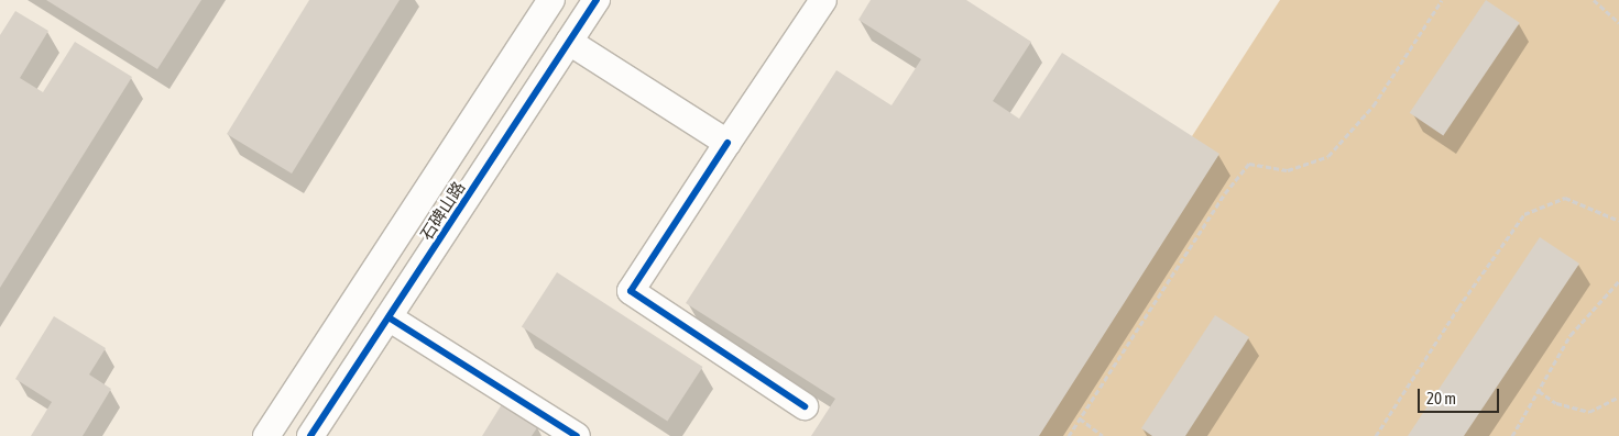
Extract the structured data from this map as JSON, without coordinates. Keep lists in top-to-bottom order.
{
  "streets": {
    "street": ["石碑山路"]
  },
  "scale_bar": "20 m"
}
